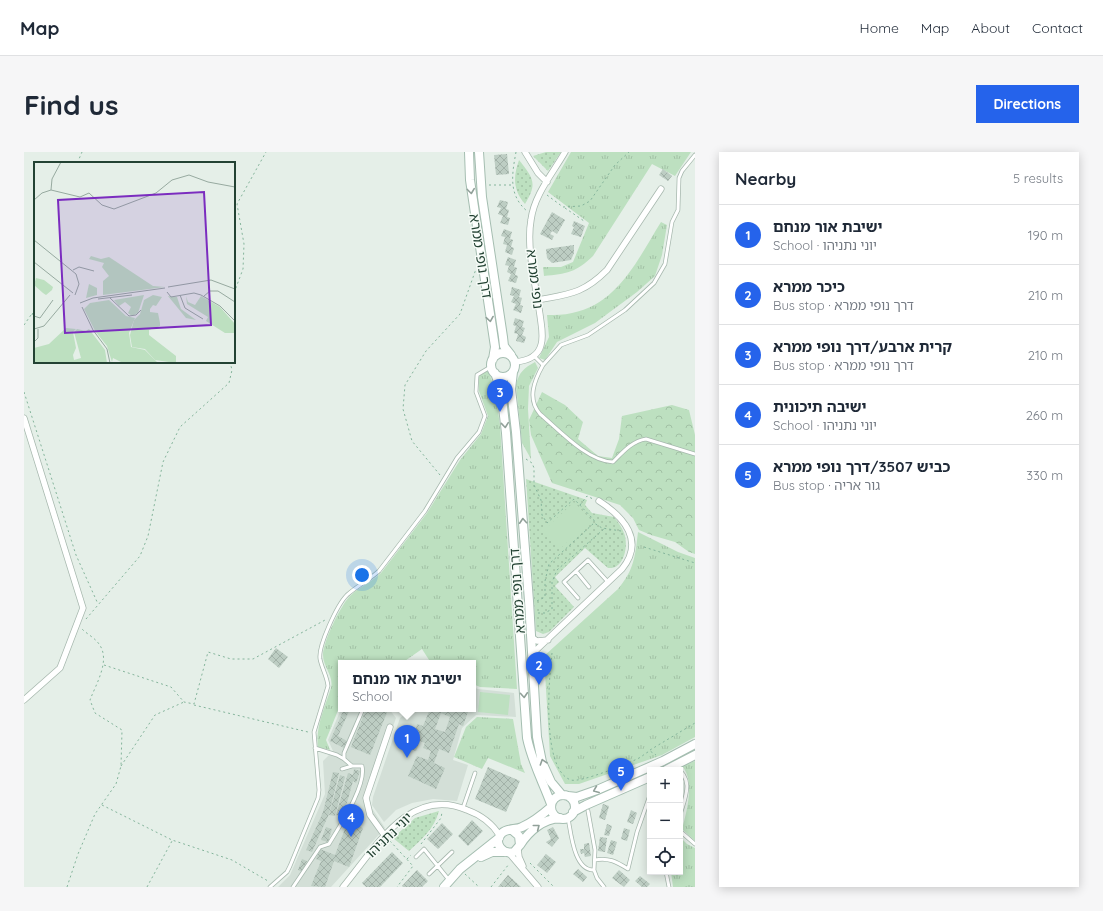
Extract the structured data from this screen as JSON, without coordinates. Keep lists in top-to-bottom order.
{
  "streets": {
    "main road": ["דרך נופי ממרא"],
    "street": ["נופי ממרא", "יוני נתניהו"]
  },
  "page": {
    "header": "Map",
    "nav": [
      "Home",
      "Map",
      "About",
      "Contact"
    ],
    "buttons": "Directions",
    "title": "Find us",
    "heading": ["Nearby", "5 results"],
    "list": [
      {
        "mark": "1",
        "name": "ישיבת אור מנחם",
        "note": "School · יוני נתניהו",
        "value": "190 m"
      },
      {
        "mark": "2",
        "name": "כיכר ממרא",
        "note": "Bus stop · דרך נופי ממרא",
        "value": "210 m"
      },
      {
        "mark": "3",
        "name": "קרית ארבע/דרך נופי ממרא",
        "note": "Bus stop · דרך נופי ממרא",
        "value": "210 m"
      },
      {
        "mark": "4",
        "name": "ישיבה תיכונית",
        "note": "School · יוני נתניהו",
        "value": "260 m"
      },
      {
        "mark": "5",
        "name": "כביש 3507/דרך נופי ממרא",
        "note": "Bus stop · גור אריה",
        "value": "330 m"
      }
    ],
    "pins": [
      "3",
      "2",
      "1",
      "5",
      "4"
    ],
    "popup": ["ישיבת אור מנחם", "School"],
    "map_buttons": ["+", "−"]
  }
}
